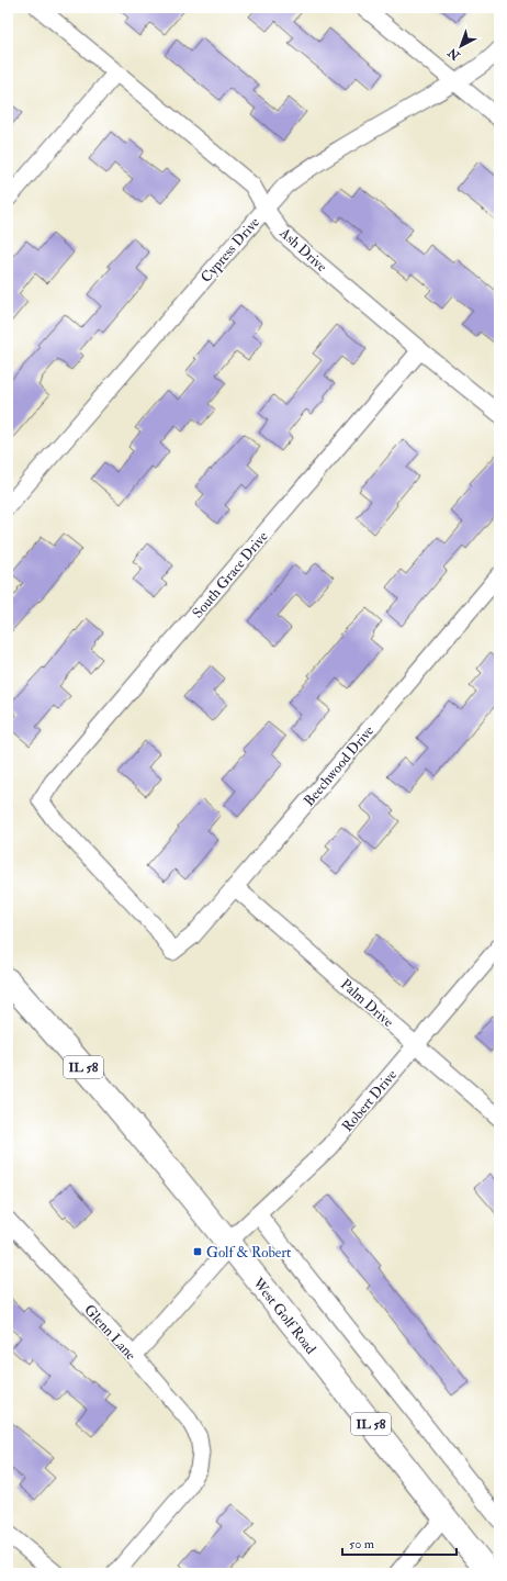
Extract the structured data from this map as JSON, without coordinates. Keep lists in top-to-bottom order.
{
  "streets": {
    "main road": ["IL 58", "West Golf Road"],
    "street": [
      "Cypress Drive",
      "Ash Drive",
      "South Grace Drive",
      "Beechwood Drive",
      "Palm Drive",
      "Robert Drive",
      "Glenn Lane"
    ]
  },
  "crossings": [
    ["Cypress Drive", "Ash Drive"],
    ["Ash Drive", "South Grace Drive"],
    ["South Grace Drive", "Beechwood Drive"],
    ["Beechwood Drive", "Palm Drive"],
    ["Palm Drive", "Robert Drive"],
    ["Robert Drive", "West Golf Road"],
    ["Robert Drive", "Glenn Lane"]
  ],
  "places": {
    "transit": ["Golf & Robert"]
  },
  "scale_bar": "50 m",
  "north": "bottom left"
}
